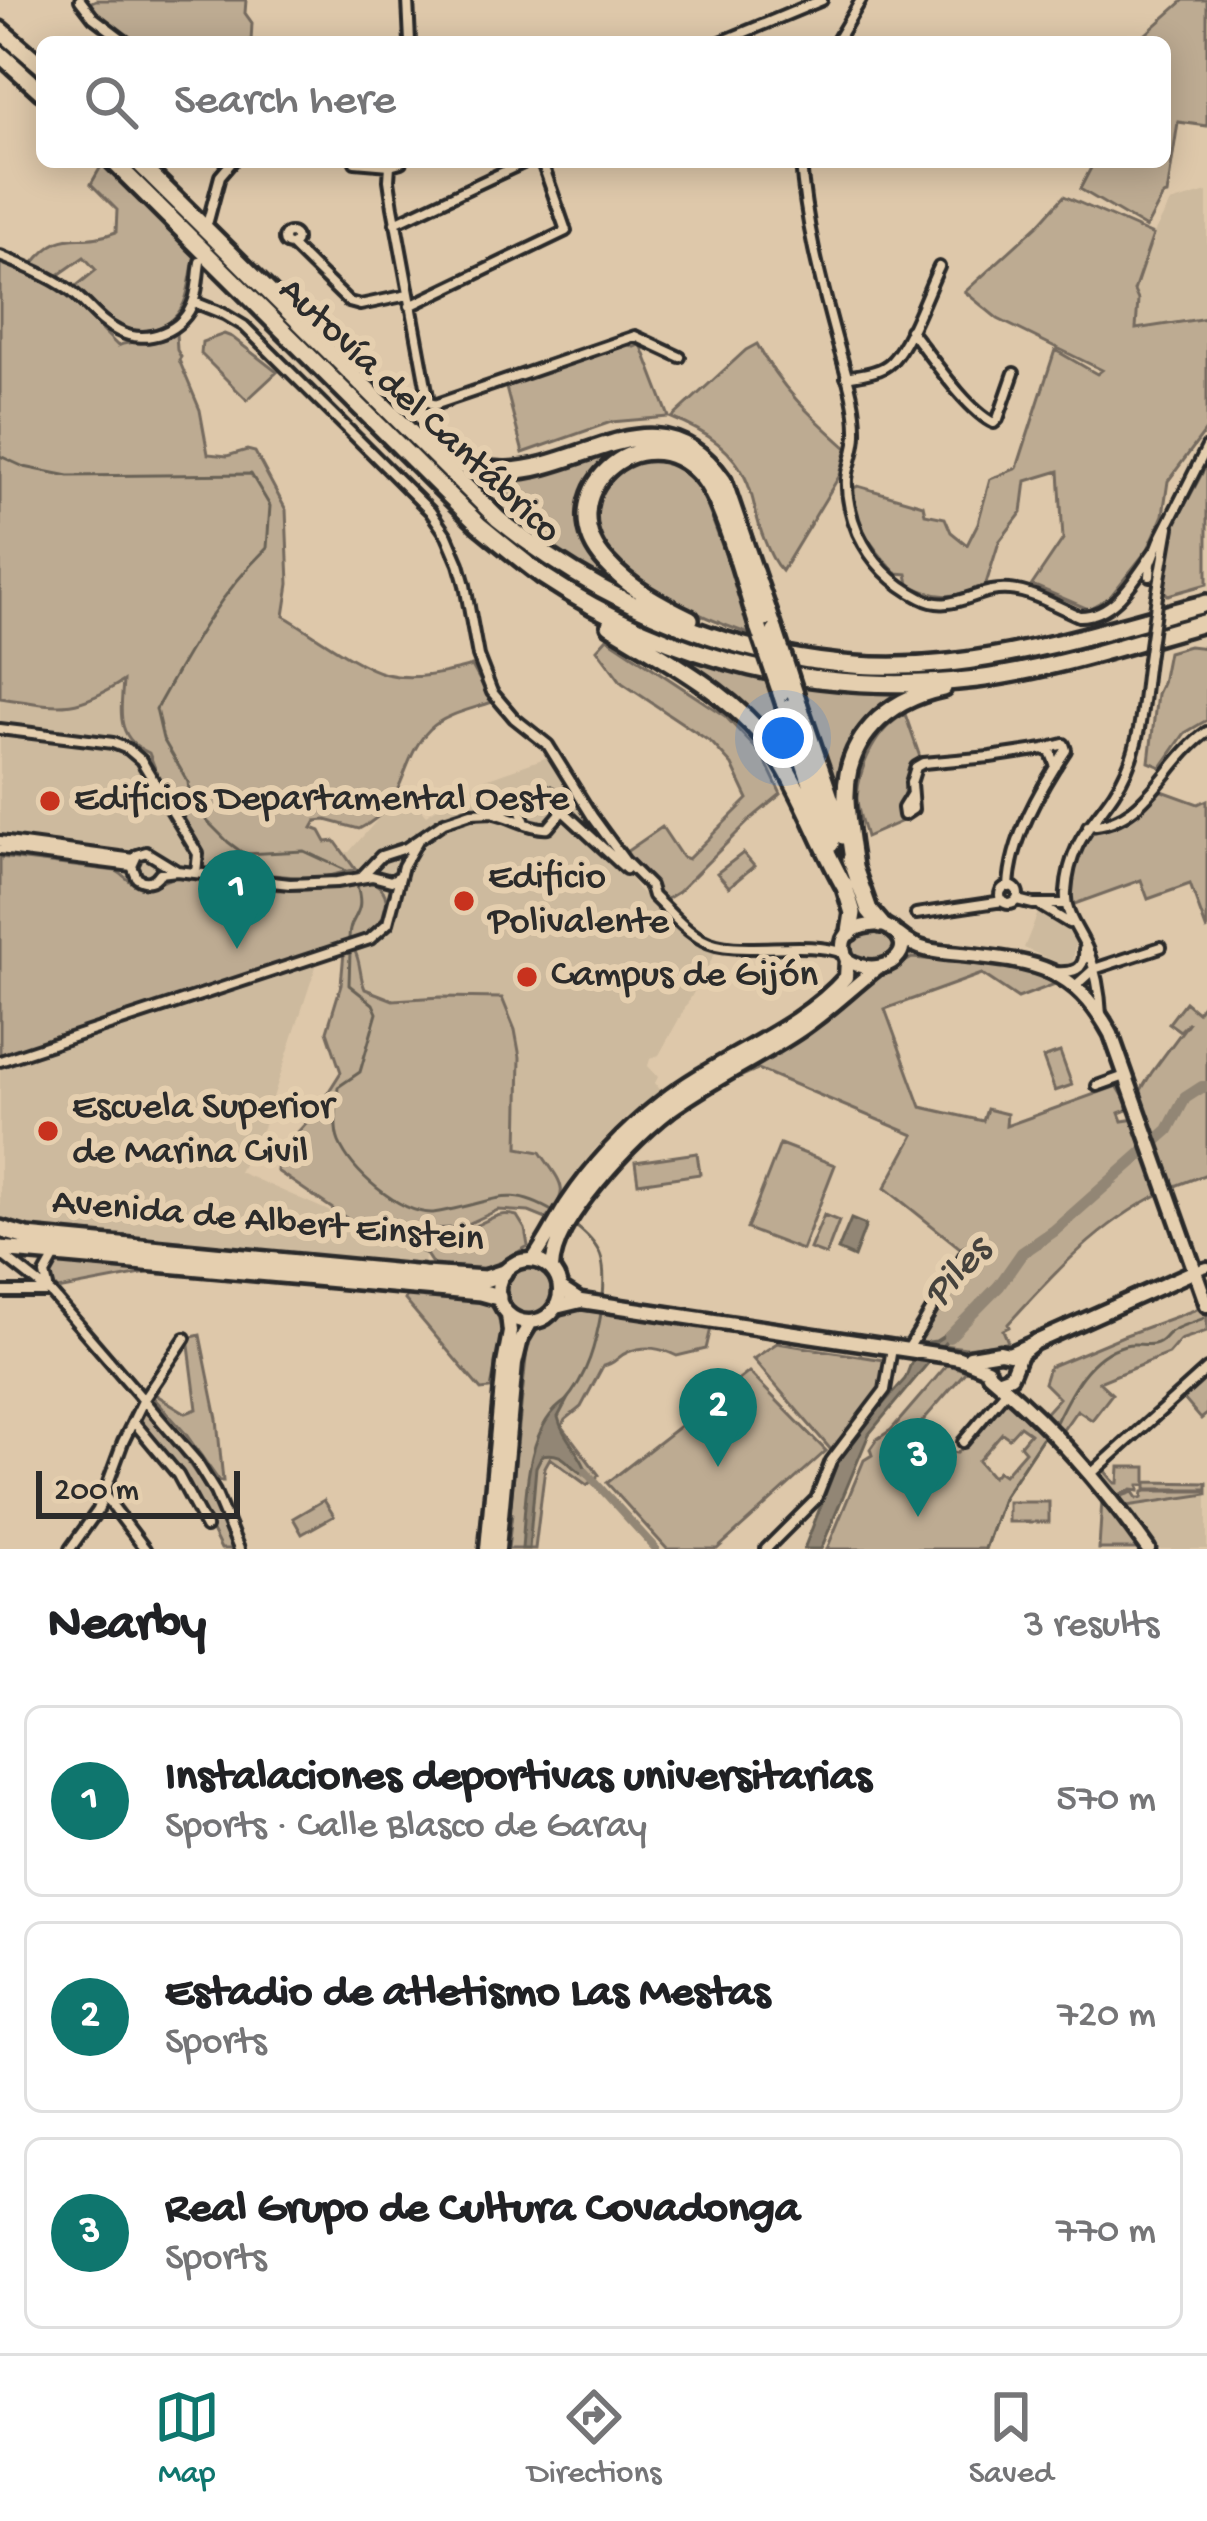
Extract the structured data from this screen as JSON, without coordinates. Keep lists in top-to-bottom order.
{
  "streets": {
    "highway": ["Autovía del Cantábrico", "Avenida de Albert Einstein"]
  },
  "water": ["Piles"],
  "places": [
    "Edificios Departamental Oeste",
    "Edificio Polivalente",
    "Campus de Gijón",
    "Escuela Superior de Marina Civil"
  ],
  "scale_bar": "200 m",
  "page": {
    "search": "Search here",
    "pins": ["1", "2", "3"],
    "scale": "200 m",
    "heading": ["Nearby", "3 results"],
    "list": [
      {
        "mark": "1",
        "name": "Instalaciones deportivas universitarias",
        "note": "Sports · Calle Blasco de Garay",
        "value": "570 m"
      },
      {
        "mark": "2",
        "name": "Estadio de atletismo Las Mestas",
        "note": "Sports",
        "value": "720 m"
      },
      {
        "mark": "3",
        "name": "Real Grupo de Cultura Covadonga",
        "note": "Sports",
        "value": "770 m"
      }
    ],
    "nav": ["Map", "Directions", "Saved"]
  }
}
